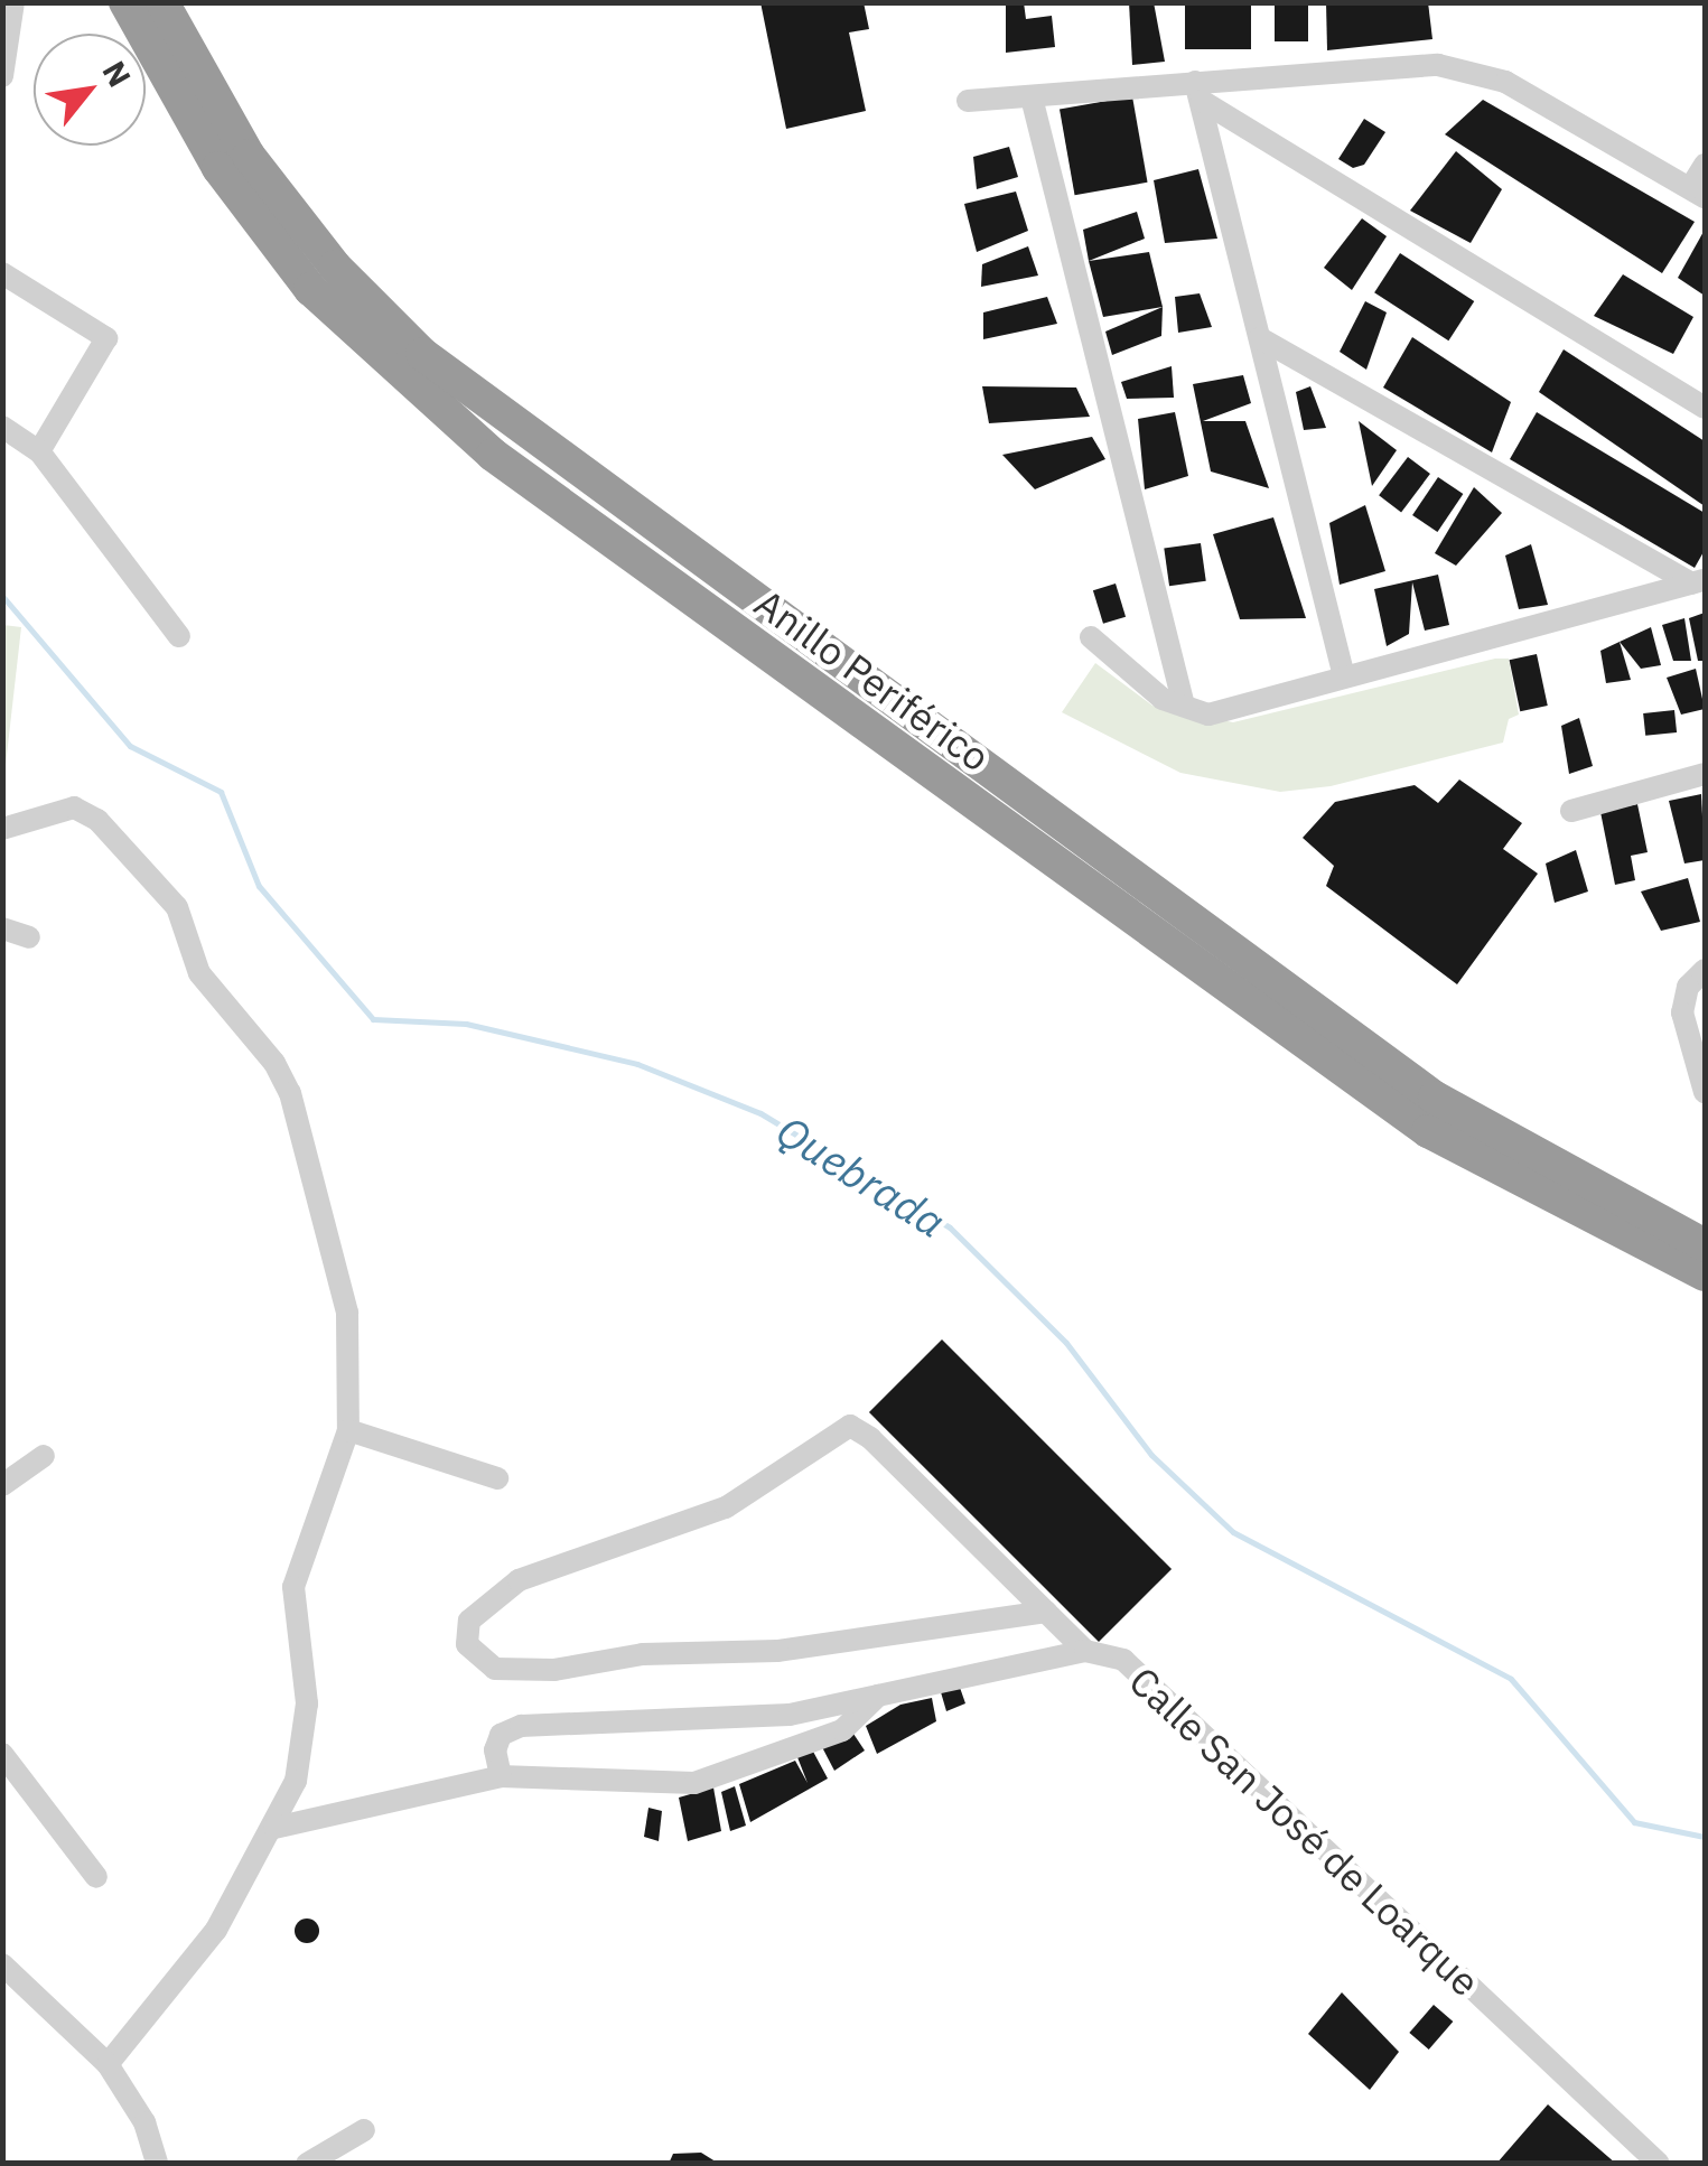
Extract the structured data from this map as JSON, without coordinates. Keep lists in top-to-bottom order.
{
  "streets": {
    "highway": ["Anillo Periférico"],
    "street": ["Calle San José de Loarque"]
  },
  "water": ["Quebrada"],
  "north": "top right"
}
